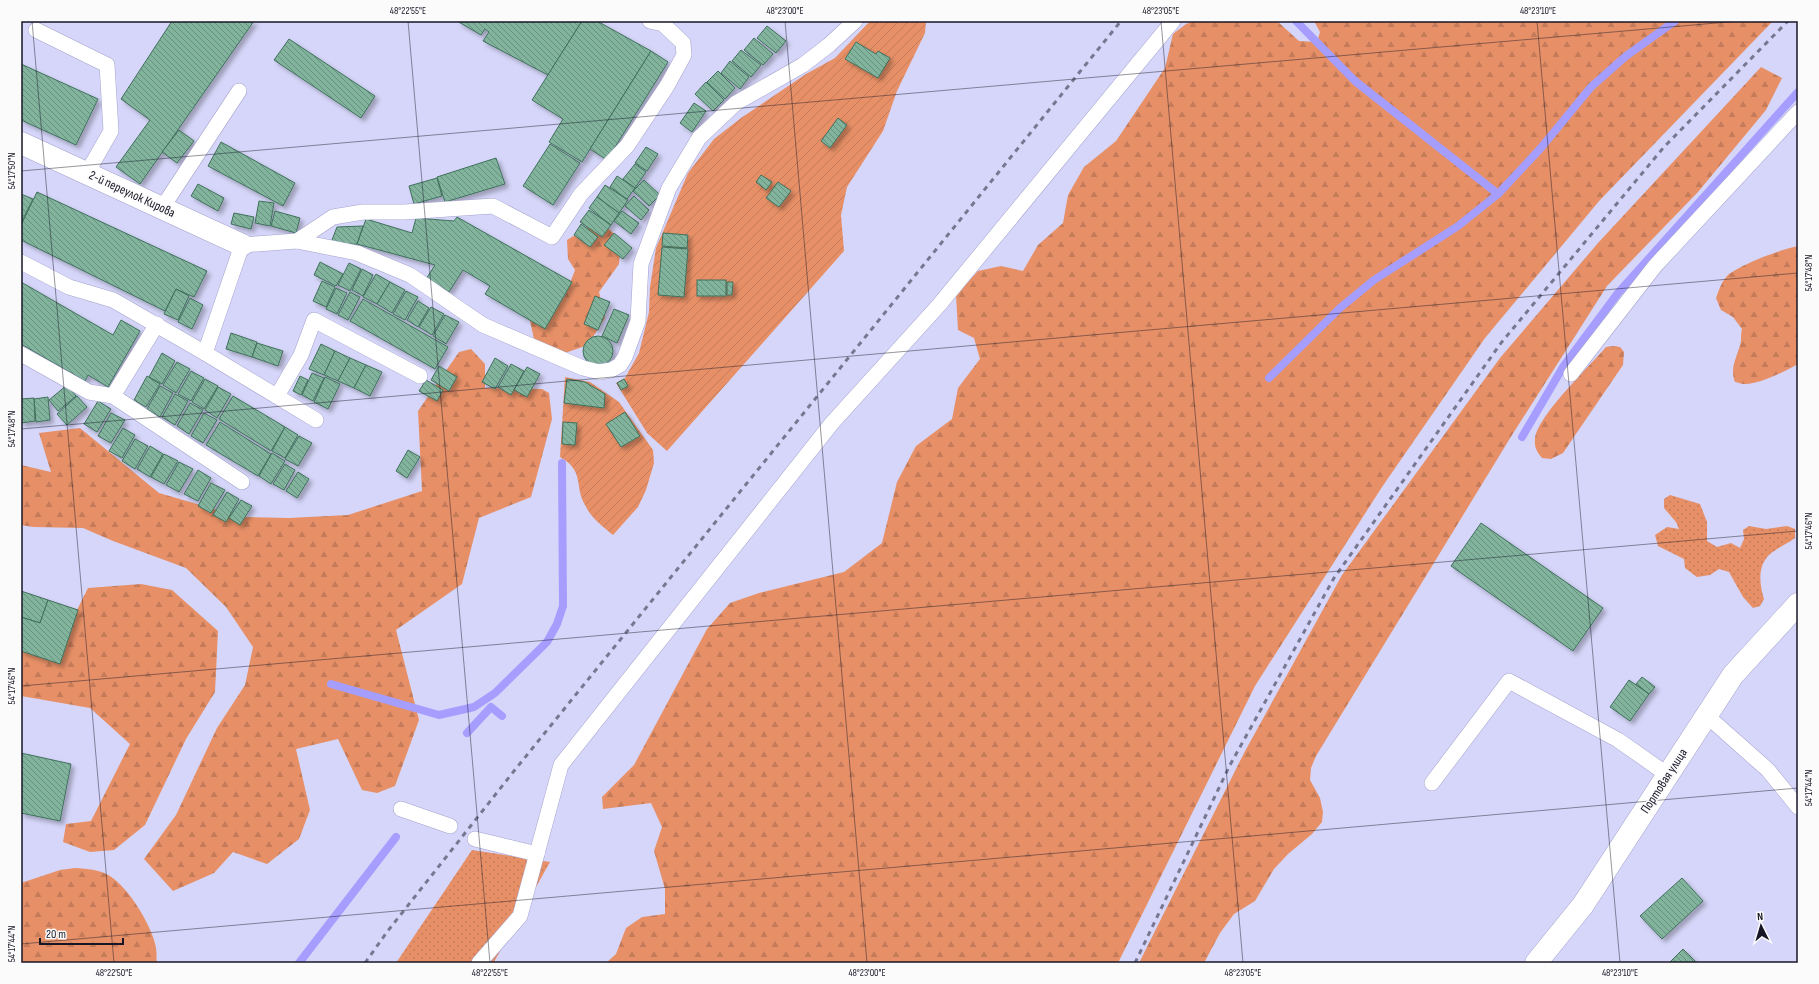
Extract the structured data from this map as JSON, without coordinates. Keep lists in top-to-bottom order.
{
  "streets": {
    "street": ["2-й переулок Кирова", "Портовая улица"]
  },
  "scale_bar": "20 m",
  "north": "top",
  "coordinates": [
    "48°22'55\"E",
    "48°23'00\"E",
    "48°23'05\"E",
    "48°23'10\"E",
    "54°17'50\"N",
    "54°17'48\"N",
    "54°17'46\"N",
    "54°17'44\"N",
    "48°22'50\"E"
  ]
}
